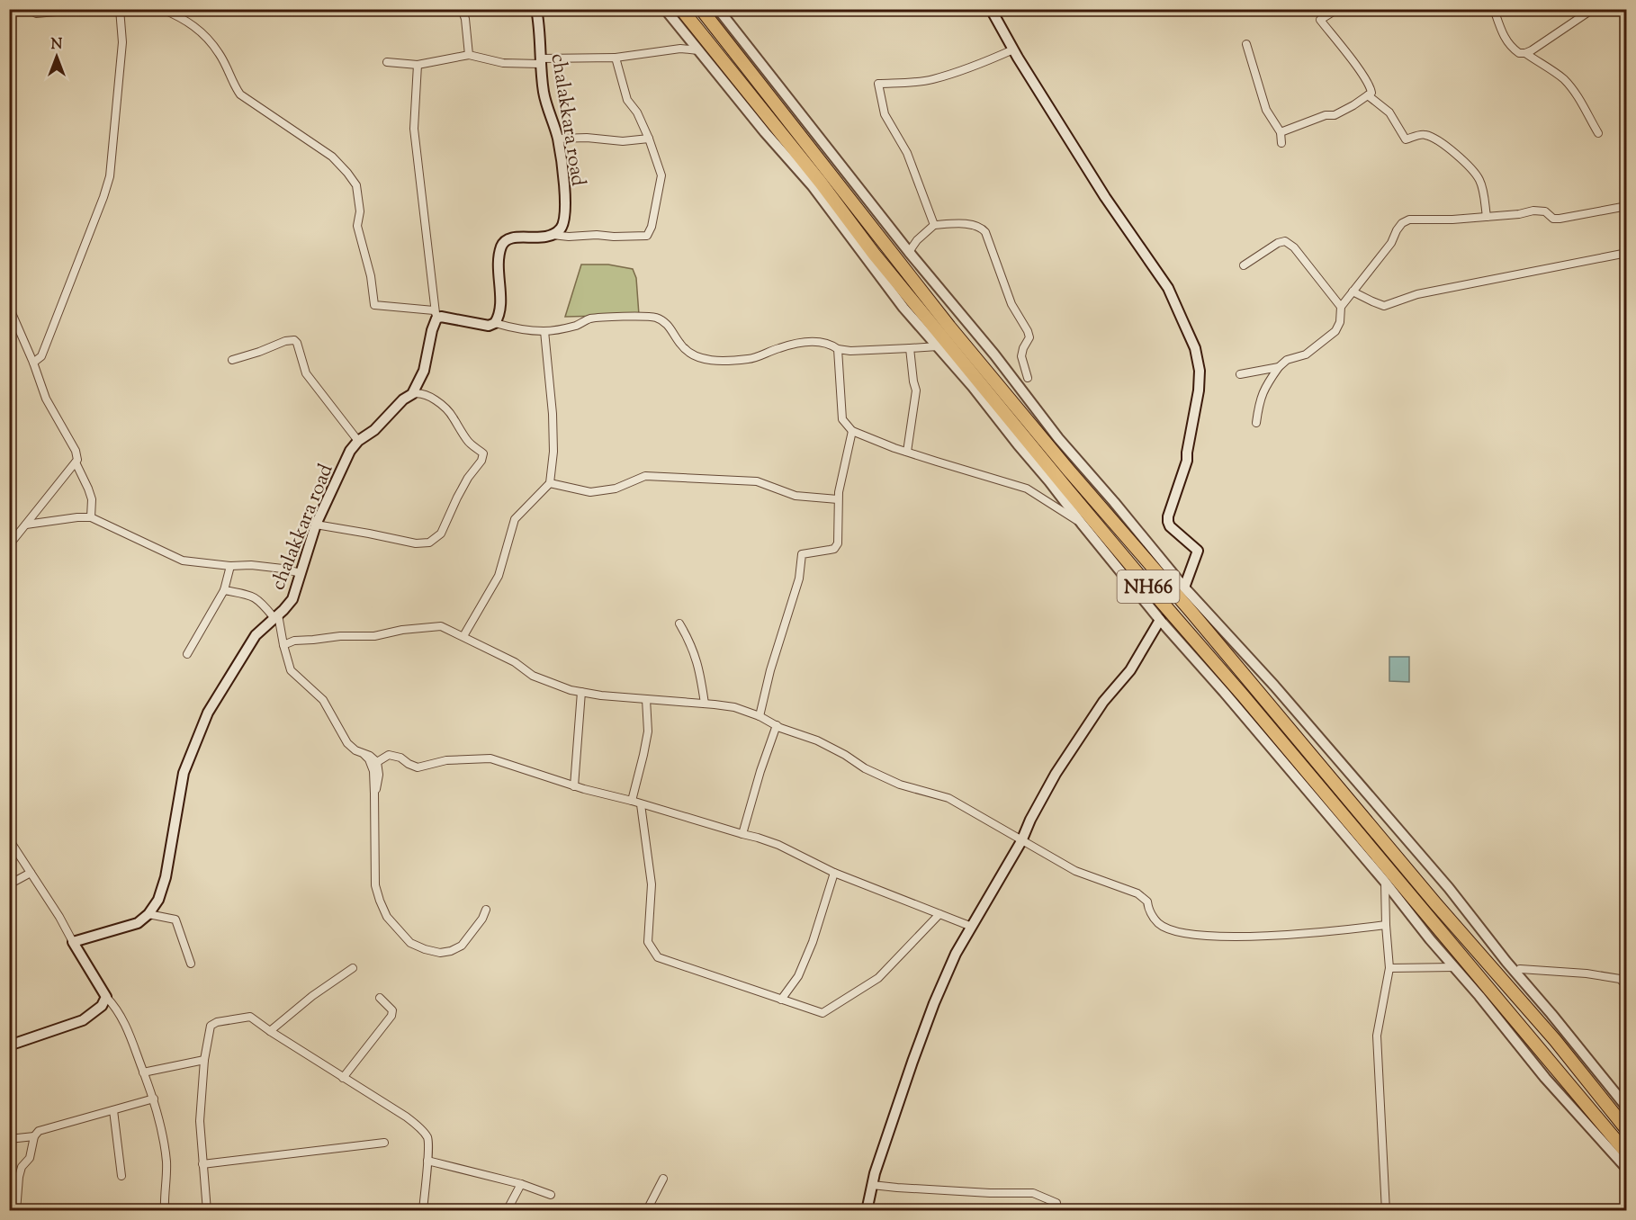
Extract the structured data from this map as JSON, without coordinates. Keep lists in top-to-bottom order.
{
  "streets": {
    "highway": ["NH66"],
    "street": ["chalakkara road"]
  },
  "north": "top"
}
